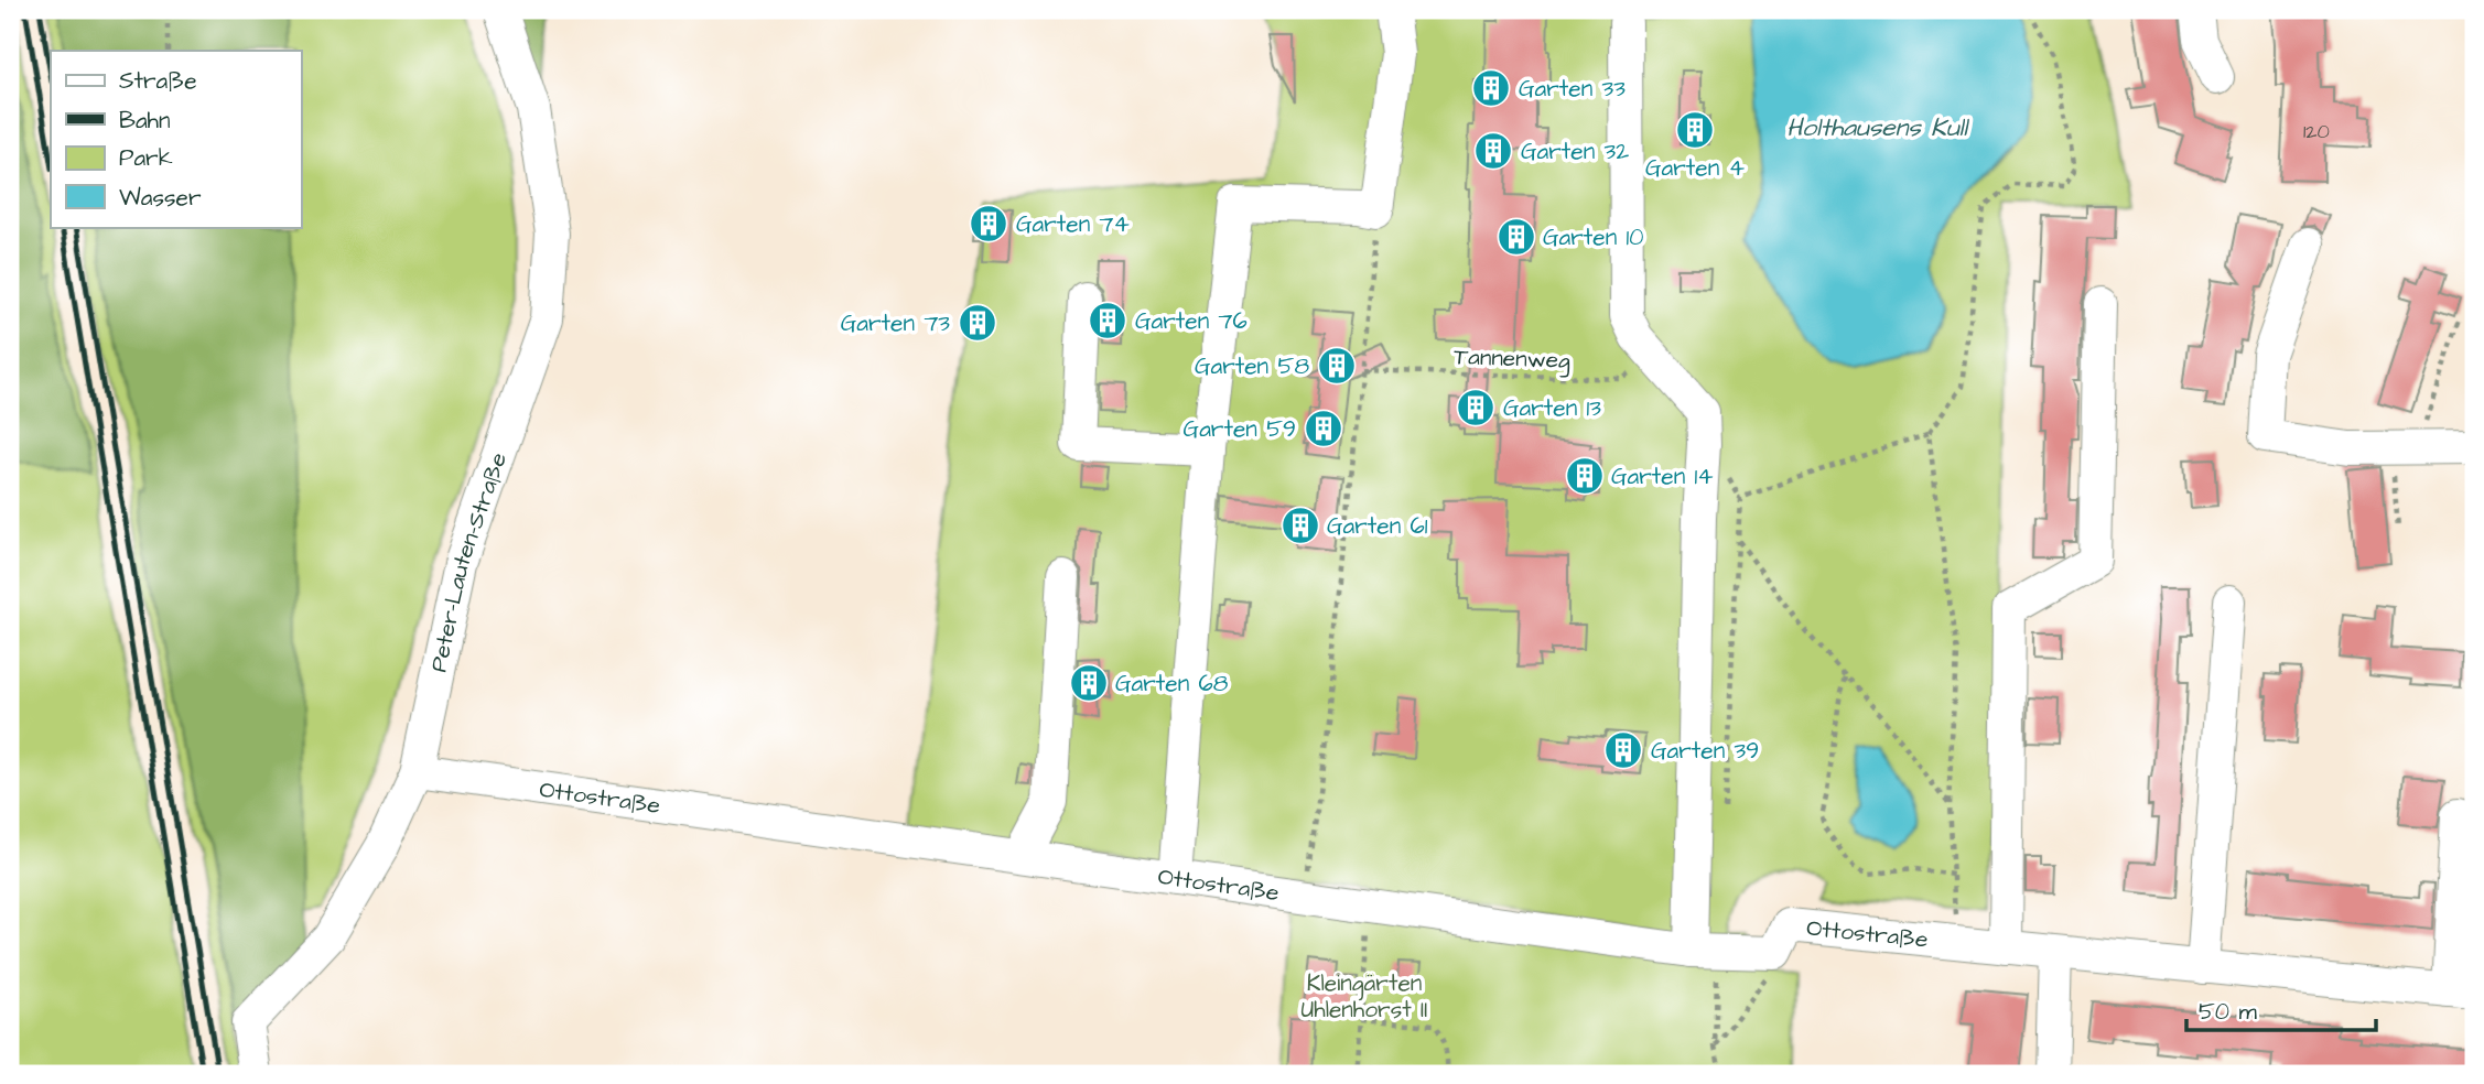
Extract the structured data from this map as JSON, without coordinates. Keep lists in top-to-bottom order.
{
  "streets": {
    "street": ["Peter-Lauten-Straße", "Ottostraße"],
    "path": ["Tannenweg"]
  },
  "crossings": [
    ["Peter-Lauten-Straße", "Ottostraße"]
  ],
  "water": ["Holthausens Kull"],
  "parks": ["Kleingärten Uhlenhorst II"],
  "places": {
    "building": [
      "Garten 33",
      "Garten 4",
      "Garten 32",
      "Garten 74",
      "Garten 10",
      "Garten 76",
      "Garten 73",
      "Garten 58",
      "Garten 13",
      "Garten 59",
      "Garten 14",
      "Garten 61",
      "Garten 68",
      "Garten 39"
    ]
  },
  "house_numbers": ["120"],
  "legend": [
    "Straße",
    "Bahn",
    "Park",
    "Wasser"
  ],
  "scale_bar": "50 m"
}
